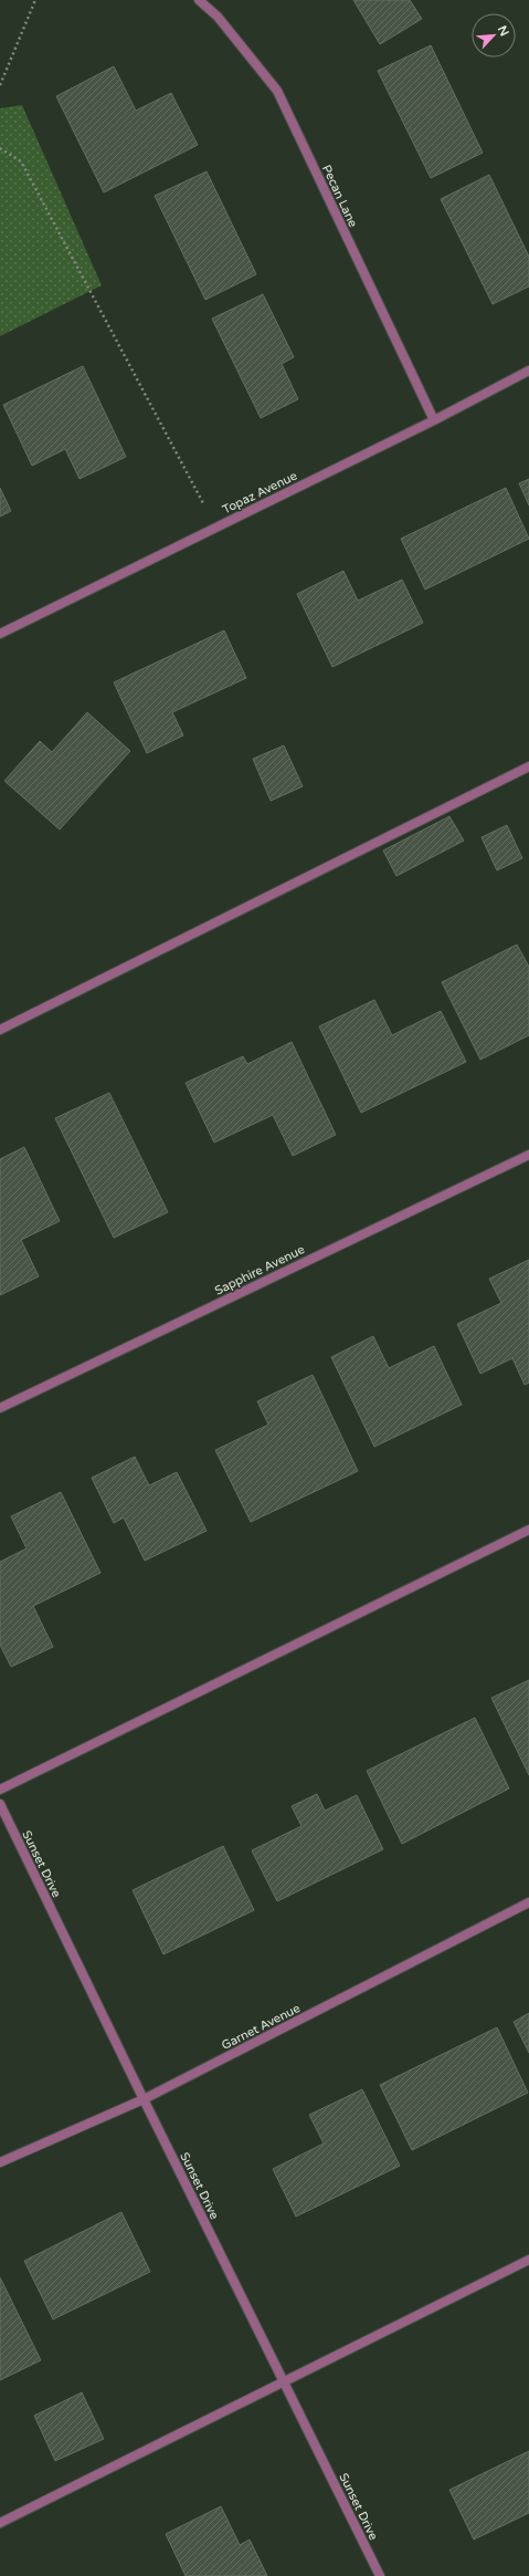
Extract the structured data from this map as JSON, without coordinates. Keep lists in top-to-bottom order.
{
  "streets": {
    "street": [
      "Pecan Lane",
      "Topaz Avenue",
      "Sapphire Avenue",
      "Sunset Drive",
      "Garnet Avenue"
    ]
  },
  "crossings": [
    ["Pecan Lane", "Topaz Avenue"],
    ["Sunset Drive", "Garnet Avenue"]
  ],
  "north": "top right"
}
